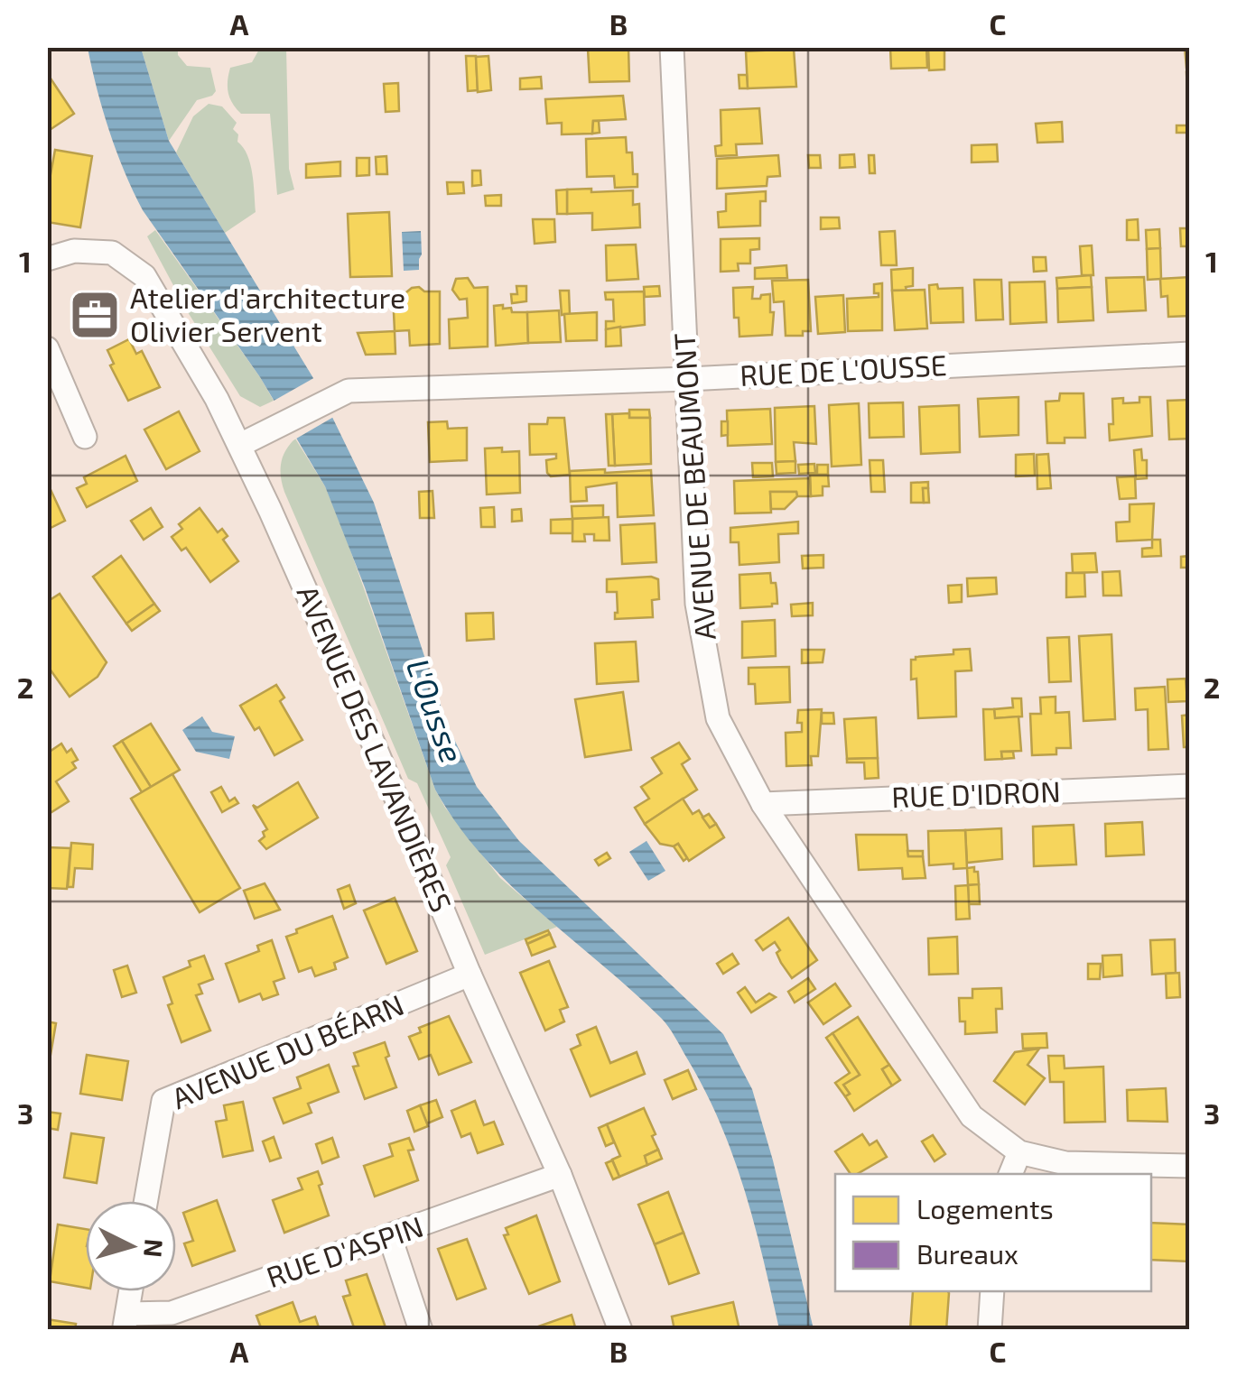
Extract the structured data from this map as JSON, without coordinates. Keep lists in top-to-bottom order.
{
  "streets": {
    "street": [
      "RUE DE L'OUSSE",
      "AVENUE DE BEAUMONT",
      "AVENUE DES LAVANDIÈRES",
      "RUE D'IDRON",
      "AVENUE DU BÉARN",
      "RUE D'ASPIN"
    ]
  },
  "crossings": [
    ["RUE DE L'OUSSE", "AVENUE DE BEAUMONT"],
    ["RUE DE L'OUSSE", "AVENUE DES LAVANDIÈRES"],
    ["AVENUE DE BEAUMONT", "RUE D'IDRON"],
    ["AVENUE DES LAVANDIÈRES", "AVENUE DU BÉARN"],
    ["AVENUE DES LAVANDIÈRES", "RUE D'ASPIN"]
  ],
  "water": ["L'Ousse"],
  "places": {
    "office": ["Atelier d'architecture Olivier Servent"]
  },
  "legend": ["Logements", "Bureaux"],
  "north": "right",
  "grid": {
    "columns": ["A", "B", "C"],
    "rows": ["1", "2", "3"]
  }
}
